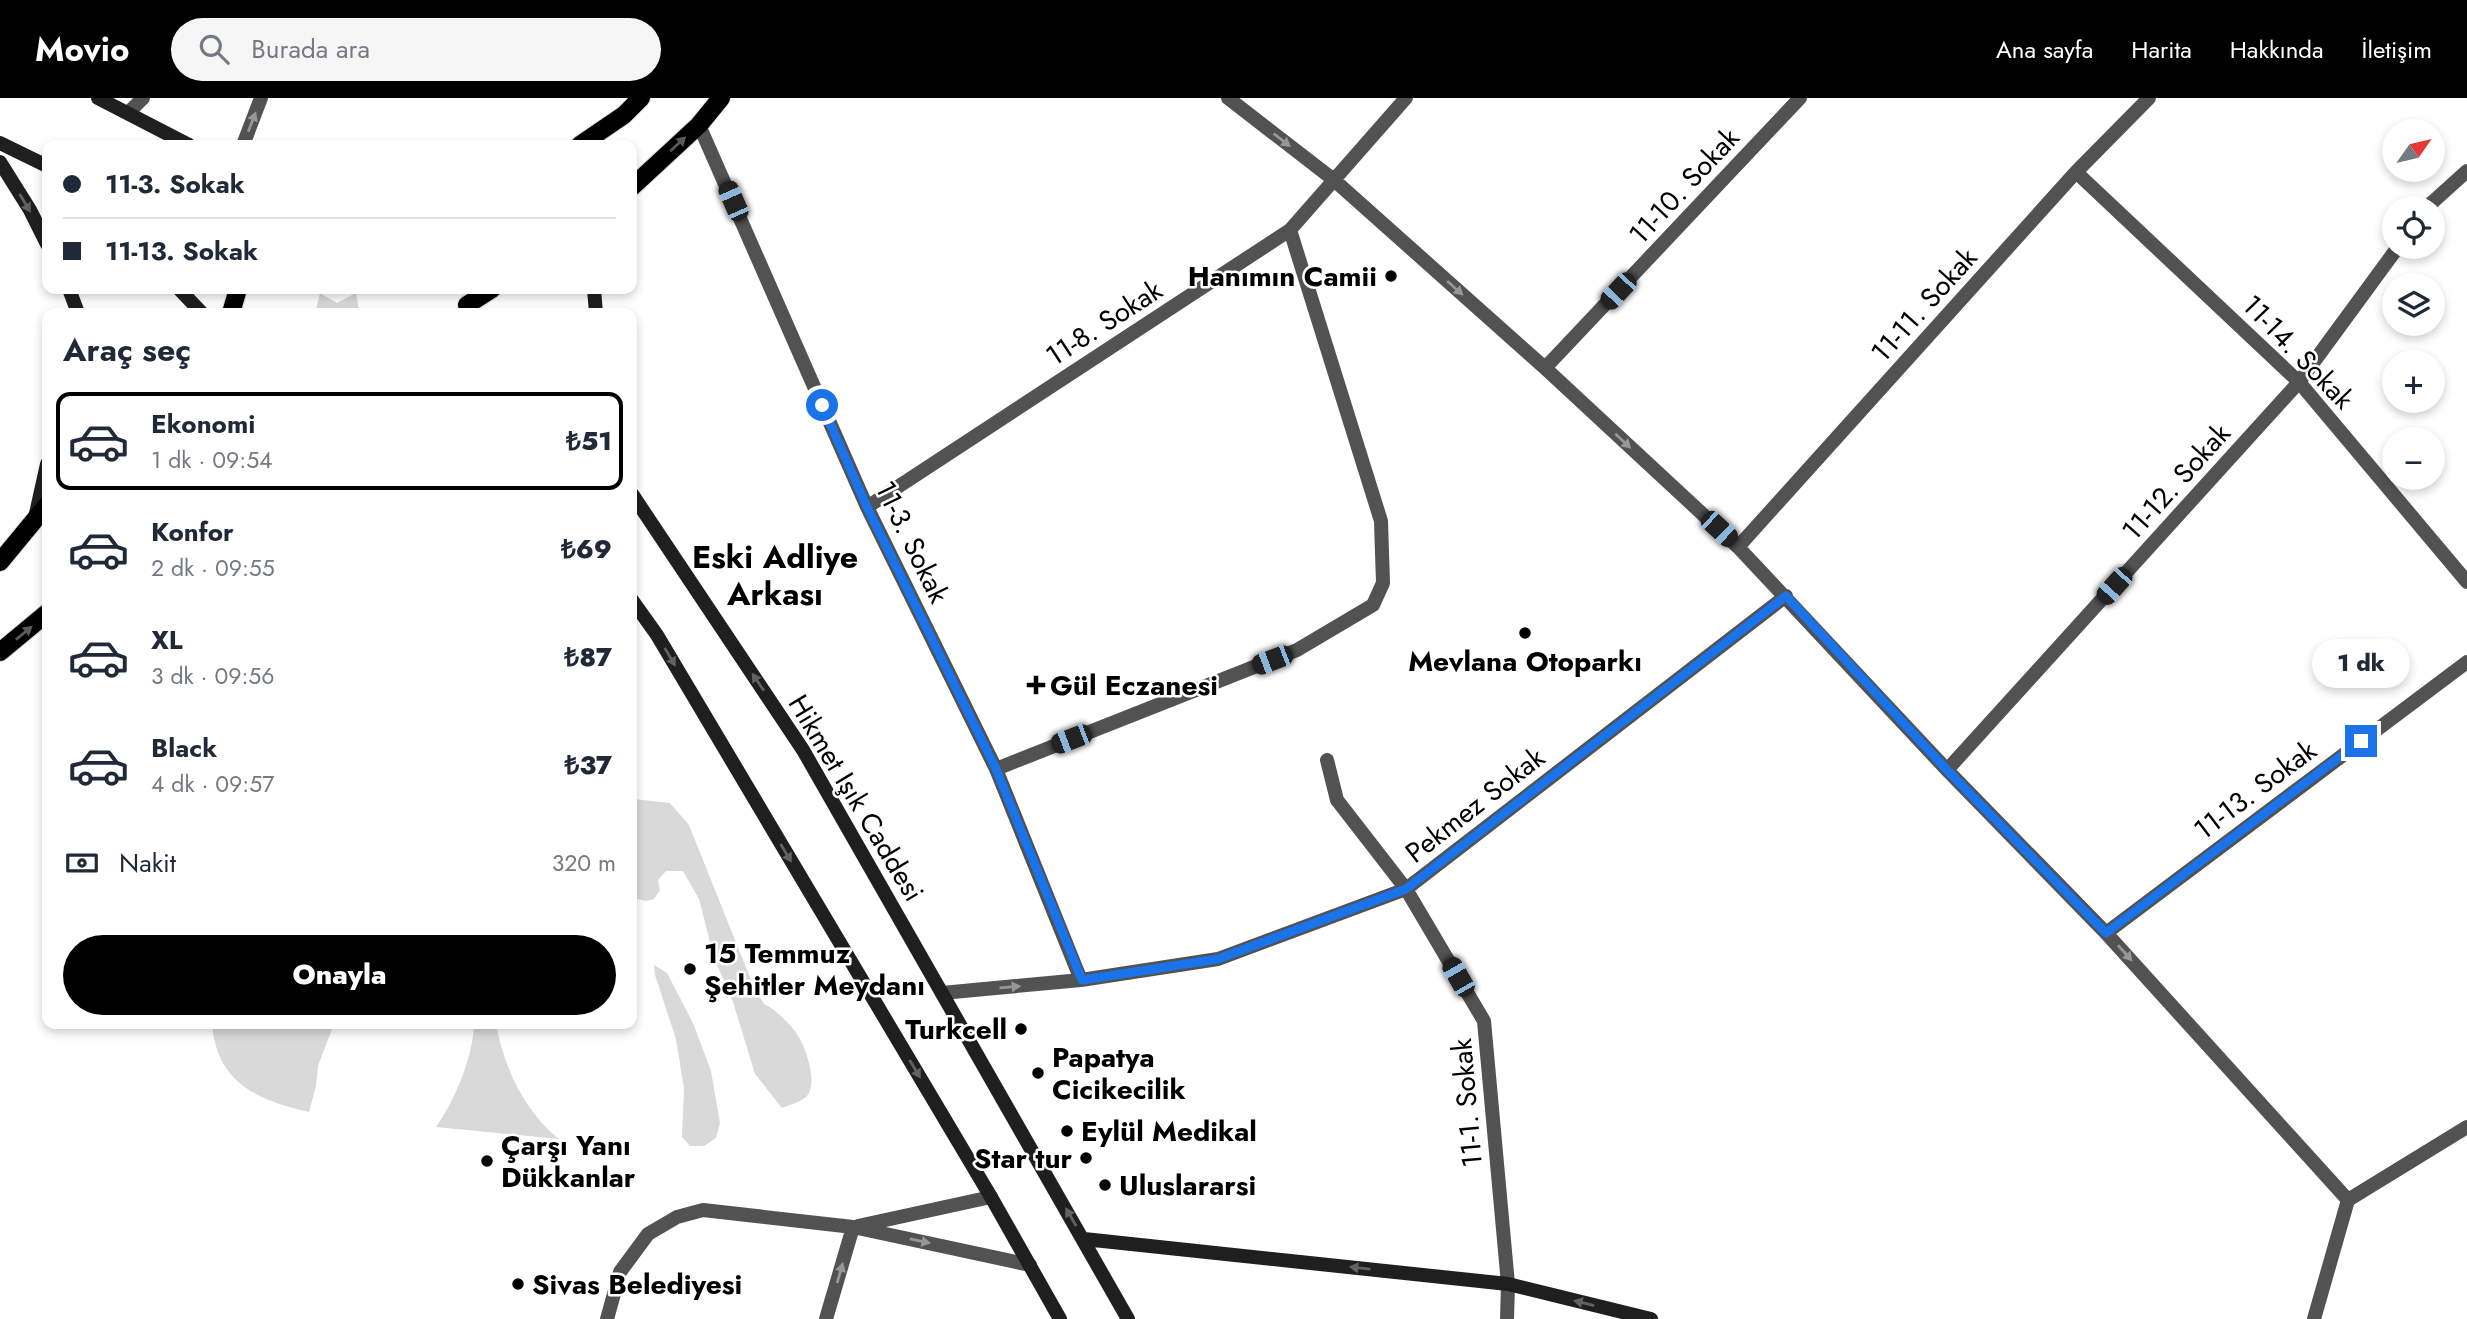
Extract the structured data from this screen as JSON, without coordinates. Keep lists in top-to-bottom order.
{
  "streets": {
    "street": [
      "11-10. Sokak",
      "11-11. Sokak",
      "11-8. Sokak",
      "11-14. Sokak",
      "11-12. Sokak",
      "11-3. Sokak",
      "11-13. Sokak",
      "Hikmet Işık Caddesi",
      "Pekmez Sokak",
      "11-1. Sokak"
    ]
  },
  "crossings": [
    ["11-11. Sokak", "11-14. Sokak"],
    ["11-8. Sokak", "11-3. Sokak"],
    ["11-14. Sokak", "11-12. Sokak"],
    ["11-3. Sokak", "Pekmez Sokak"],
    ["Hikmet Işık Caddesi", "Pekmez Sokak"],
    ["Pekmez Sokak", "11-1. Sokak"]
  ],
  "districts": ["Eski Adliye Arkası"],
  "places": {
    "other": [
      "Hanımın Camii",
      "Mevlana Otoparkı",
      "15 Temmuz Şehitler Meydanı",
      "Turkcell",
      "Papatya Cicikecilik",
      "Eylül Medikal",
      "Star tur",
      "Çarşı Yanı Dükkanlar",
      "Uluslararsi",
      "Sivas Belediyesi"
    ],
    "health": ["Gül Eczanesi"]
  },
  "north": "top right",
  "page": {
    "header": "Movio",
    "search": "Burada ara",
    "nav": [
      "Ana sayfa",
      "Harita",
      "Hakkında",
      "İletişim"
    ],
    "map_buttons": ["+", "−"],
    "banner": ["11-3. Sokak", "11-13. Sokak"],
    "heading": "Araç seç",
    "list": [
      {
        "name": "Ekonomi",
        "note": "1 dk · 09:54",
        "value": "₺51"
      },
      {
        "name": "Konfor",
        "note": "2 dk · 09:55",
        "value": "₺69"
      },
      {
        "name": "XL",
        "note": "3 dk · 09:56",
        "value": "₺87"
      },
      {
        "name": "Black",
        "note": "4 dk · 09:57",
        "value": "₺37"
      }
    ],
    "bubble": "1 dk",
    "pay": ["Nakit", "320 m"],
    "buttons": "Onayla"
  }
}
